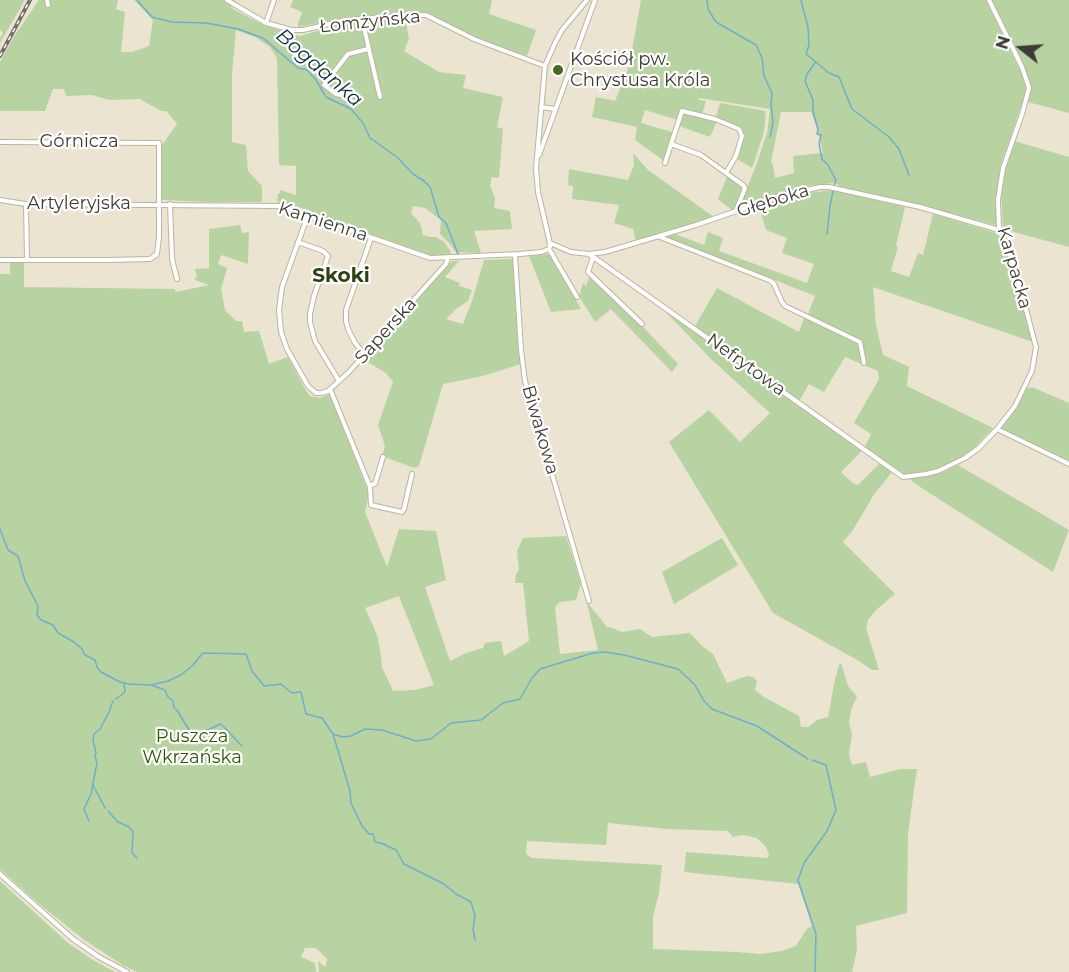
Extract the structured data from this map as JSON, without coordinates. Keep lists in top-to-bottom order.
{
  "streets": {
    "street": [
      "Łomżyńska",
      "Górnicza",
      "Głęboka",
      "Artyleryjska",
      "Kamienna",
      "Karpacka",
      "Saperska",
      "Nefrytowa",
      "Biwakowa"
    ]
  },
  "crossings": [
    ["Górnicza", "Artyleryjska"],
    ["Górnicza", "Kamienna"],
    ["Głęboka", "Karpacka"],
    ["Głęboka", "Nefrytowa"],
    ["Artyleryjska", "Kamienna"],
    ["Kamienna", "Saperska"],
    ["Kamienna", "Biwakowa"],
    ["Karpacka", "Nefrytowa"]
  ],
  "districts": ["Skoki"],
  "water": ["Bogdanka"],
  "parks": ["Puszcza Wkrzańska"],
  "places": ["Kościół pw. Chrystusa Króla"],
  "north": "left"
}
